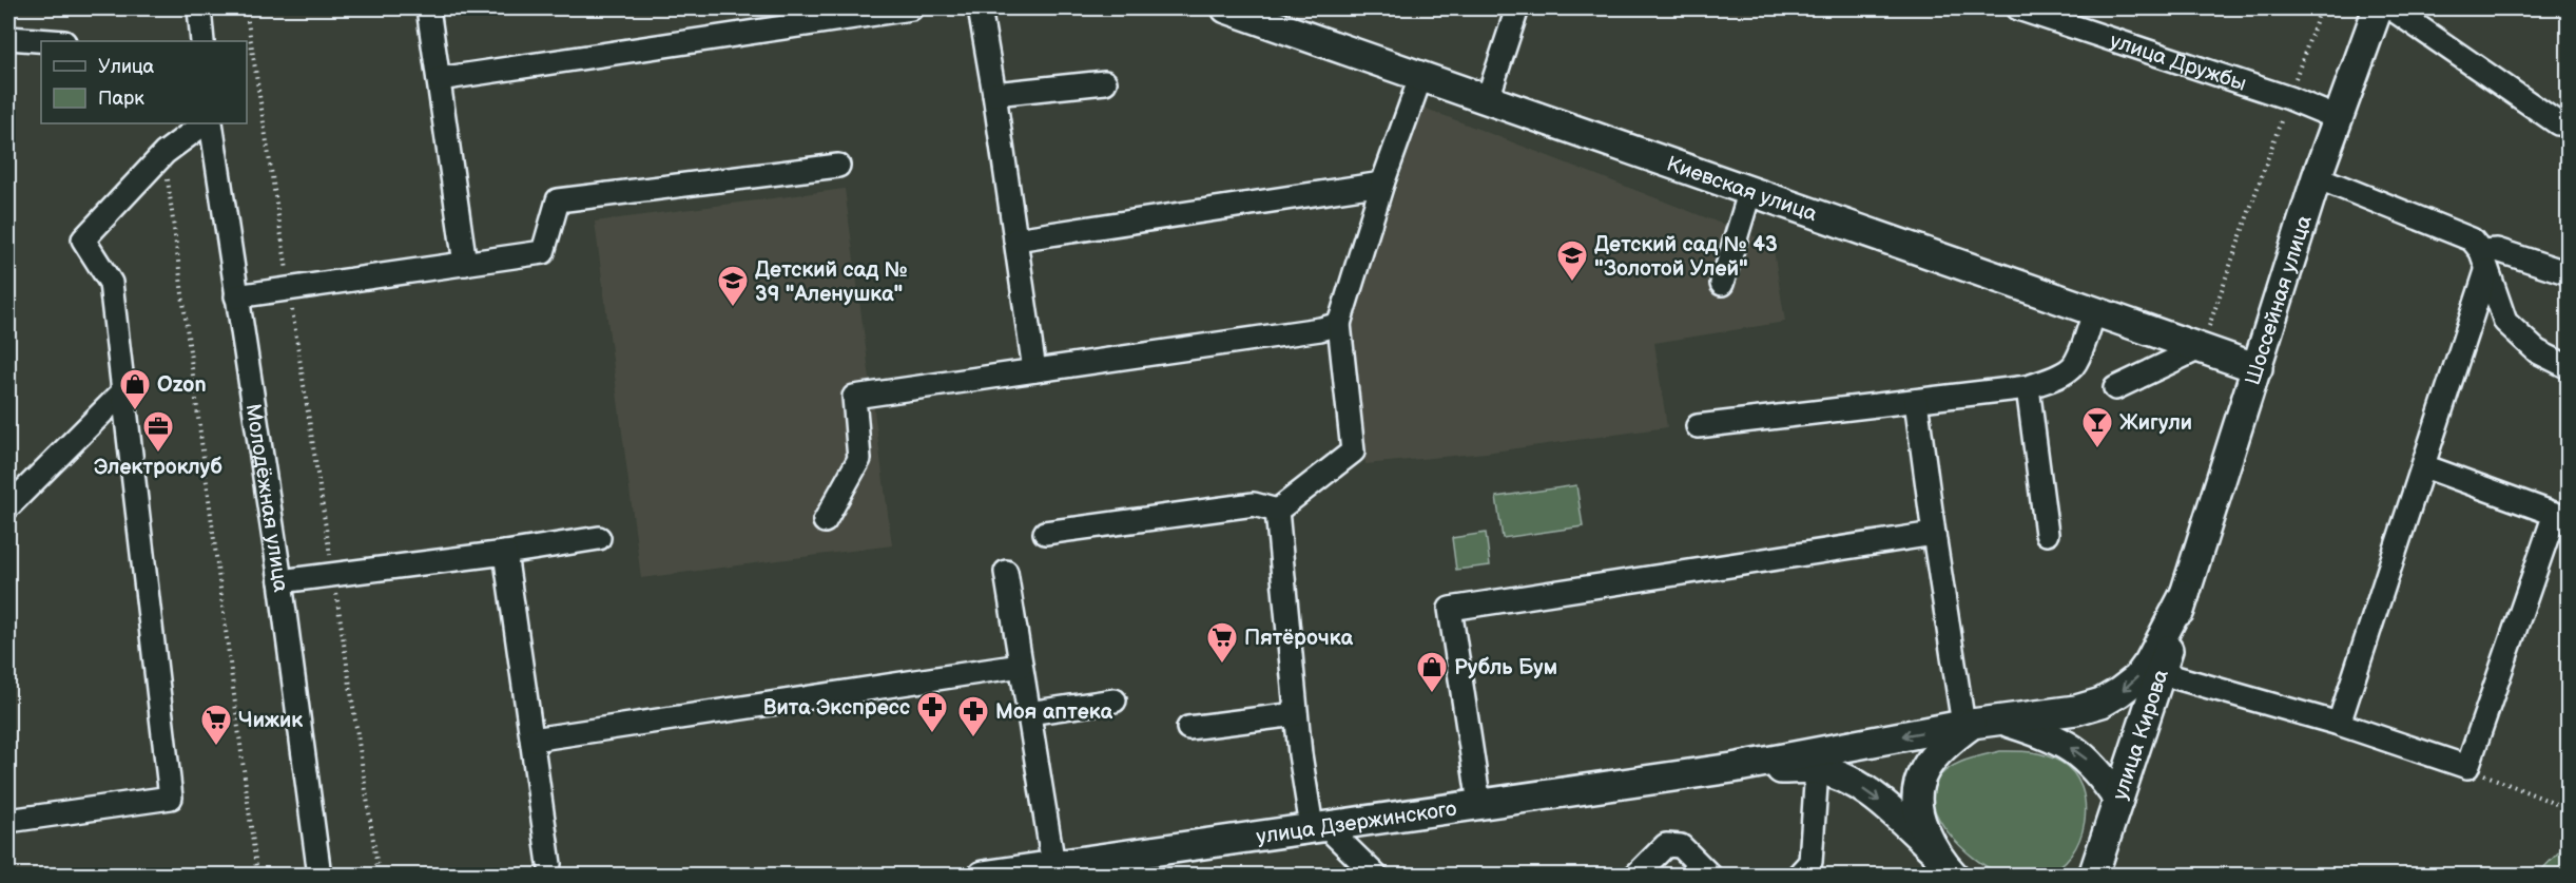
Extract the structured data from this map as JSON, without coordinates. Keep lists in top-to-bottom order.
{
  "streets": {
    "main road": [
      "Киевская улица",
      "Шоссейная улица",
      "улица Кирова",
      "улица Дзержинского"
    ],
    "street": ["улица Дружбы", "Молодёжная улица"]
  },
  "crossings": [
    ["улица Дружбы", "Шоссейная улица"],
    ["Киевская улица", "Шоссейная улица"],
    ["Шоссейная улица", "улица Кирова"]
  ],
  "places": {
    "school or university": ["Детский сад № 43 \"Золотой Улей\"", "Детский сад № 39 \"Аленушка\""],
    "shop": ["Ozon", "Рубль Бум"],
    "bar": ["Жигули"],
    "office": ["Электроклуб"],
    "supermarket": ["Пятёрочка", "Чижик"],
    "pharmacy": ["Вита Экспресс", "Моя аптека"]
  },
  "legend": ["Улица", "Парк"]
}
